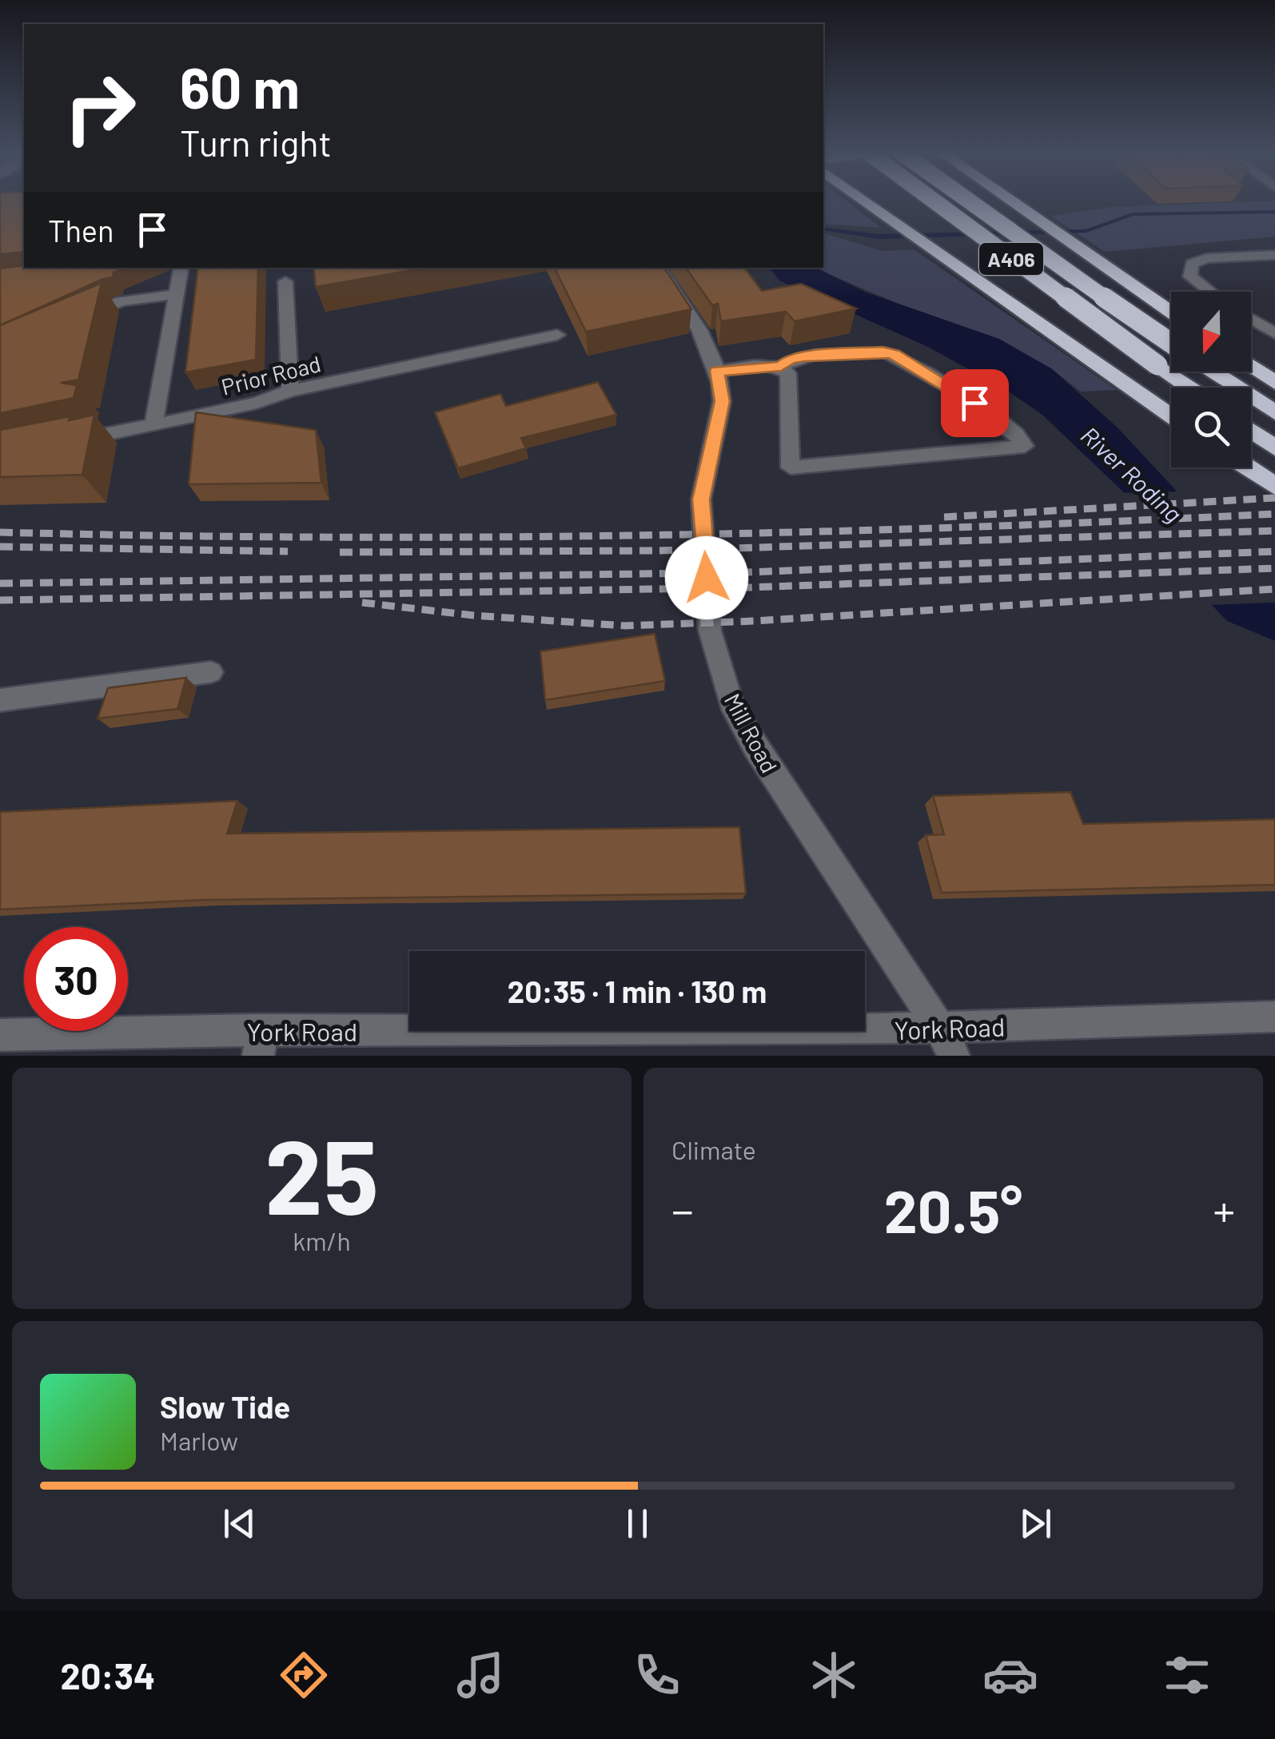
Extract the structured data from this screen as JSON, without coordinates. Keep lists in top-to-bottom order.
{
  "streets": {
    "highway": ["A406"],
    "street": ["Prior Road", "Mill Road", "York Road"]
  },
  "crossings": [
    ["Mill Road", "York Road"]
  ],
  "water": ["River Roding"],
  "north": "bottom",
  "page": {
    "turn": ["60 m", "Turn right"],
    "then": "Then",
    "limit": "30",
    "trip": "20:35 · 1 min · 130 m",
    "tile": [
      ["25", "km/h"],
      "Climate"
    ],
    "heat": ["−", "20.5°", "+"],
    "song": ["Slow Tide", "Marlow"],
    "tabs": "20:34"
  }
}
